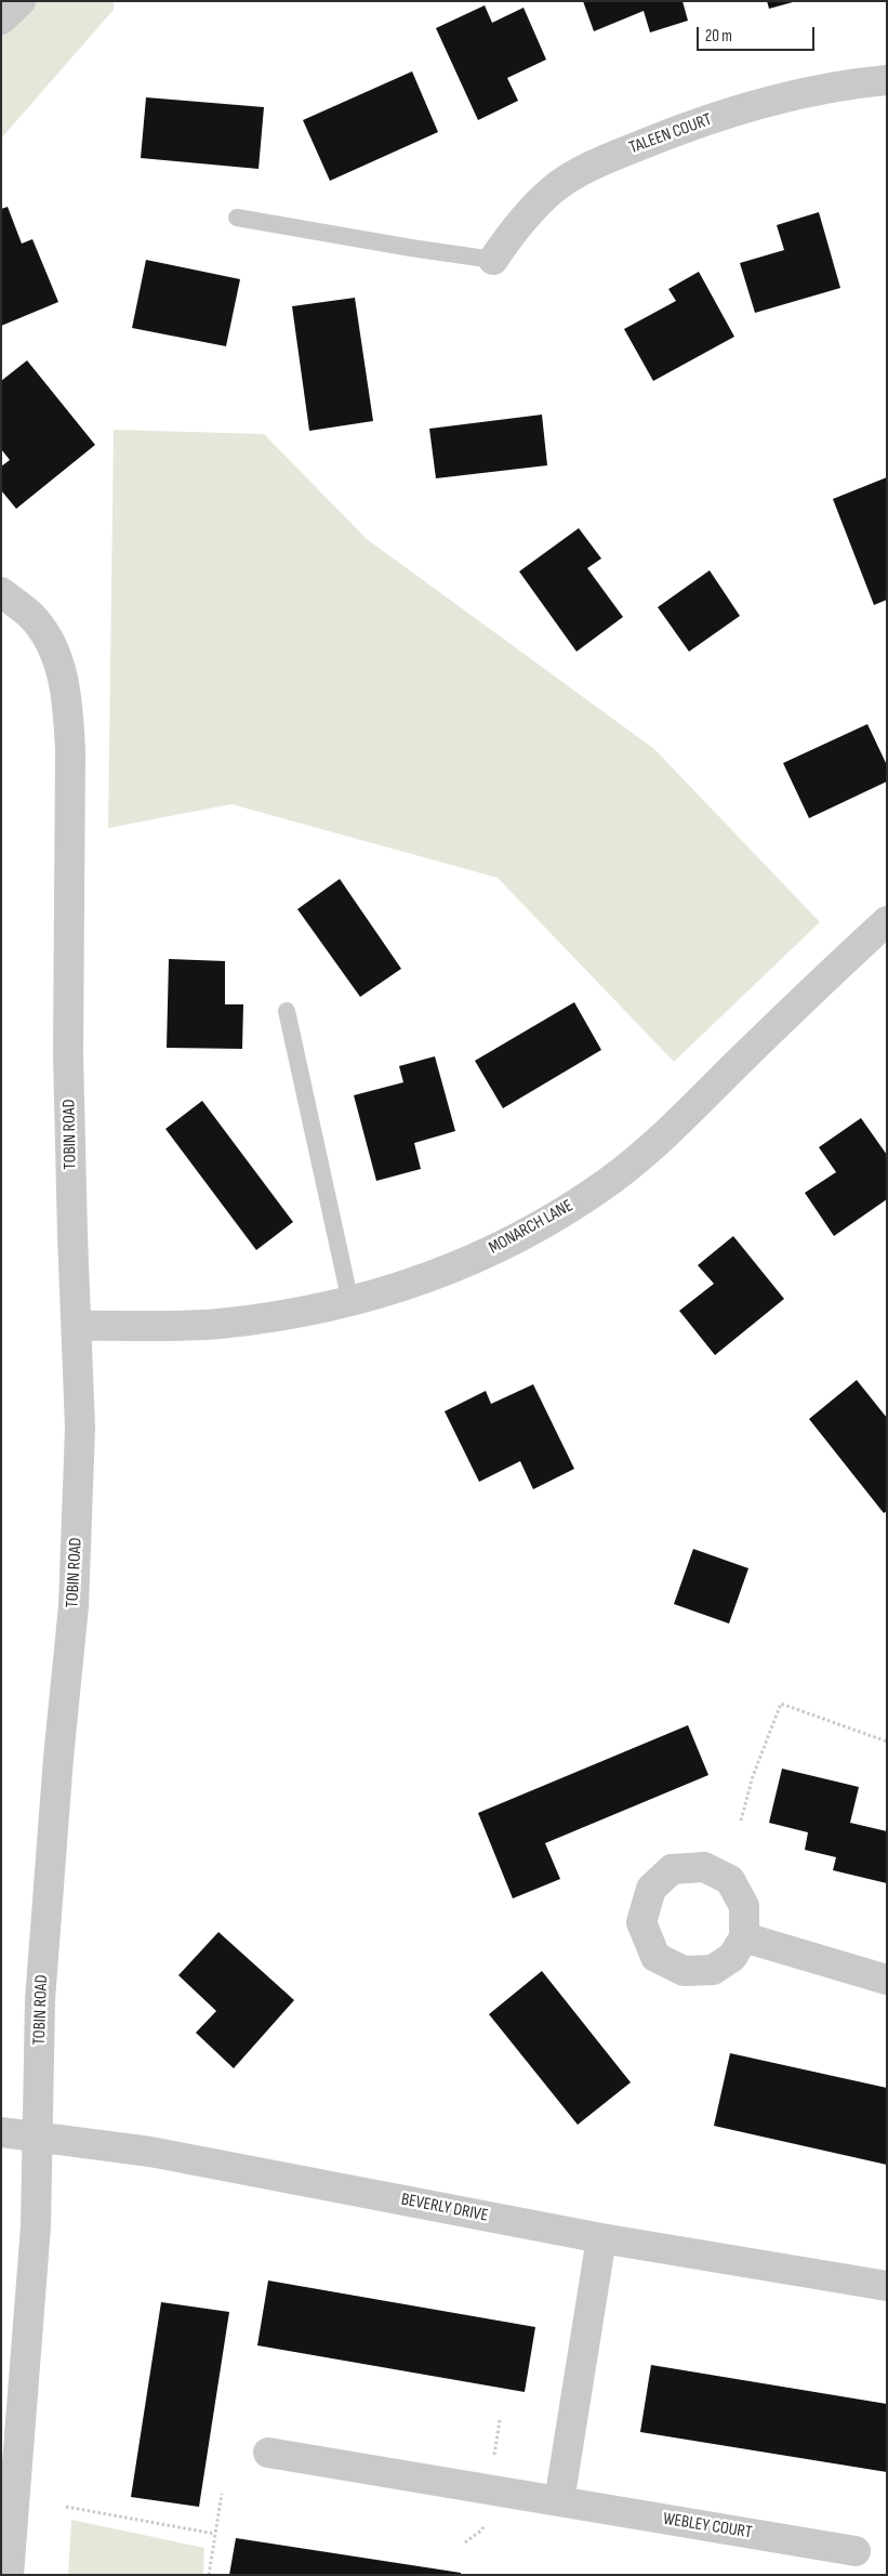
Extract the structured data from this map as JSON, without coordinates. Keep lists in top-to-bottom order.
{
  "streets": {
    "street": [
      "TALEEN COURT",
      "TOBIN ROAD",
      "MONARCH LANE",
      "BEVERLY DRIVE",
      "WEBLEY COURT"
    ]
  },
  "crossings": [
    ["TOBIN ROAD", "MONARCH LANE"],
    ["TOBIN ROAD", "BEVERLY DRIVE"]
  ],
  "scale_bar": "20 m"
}
